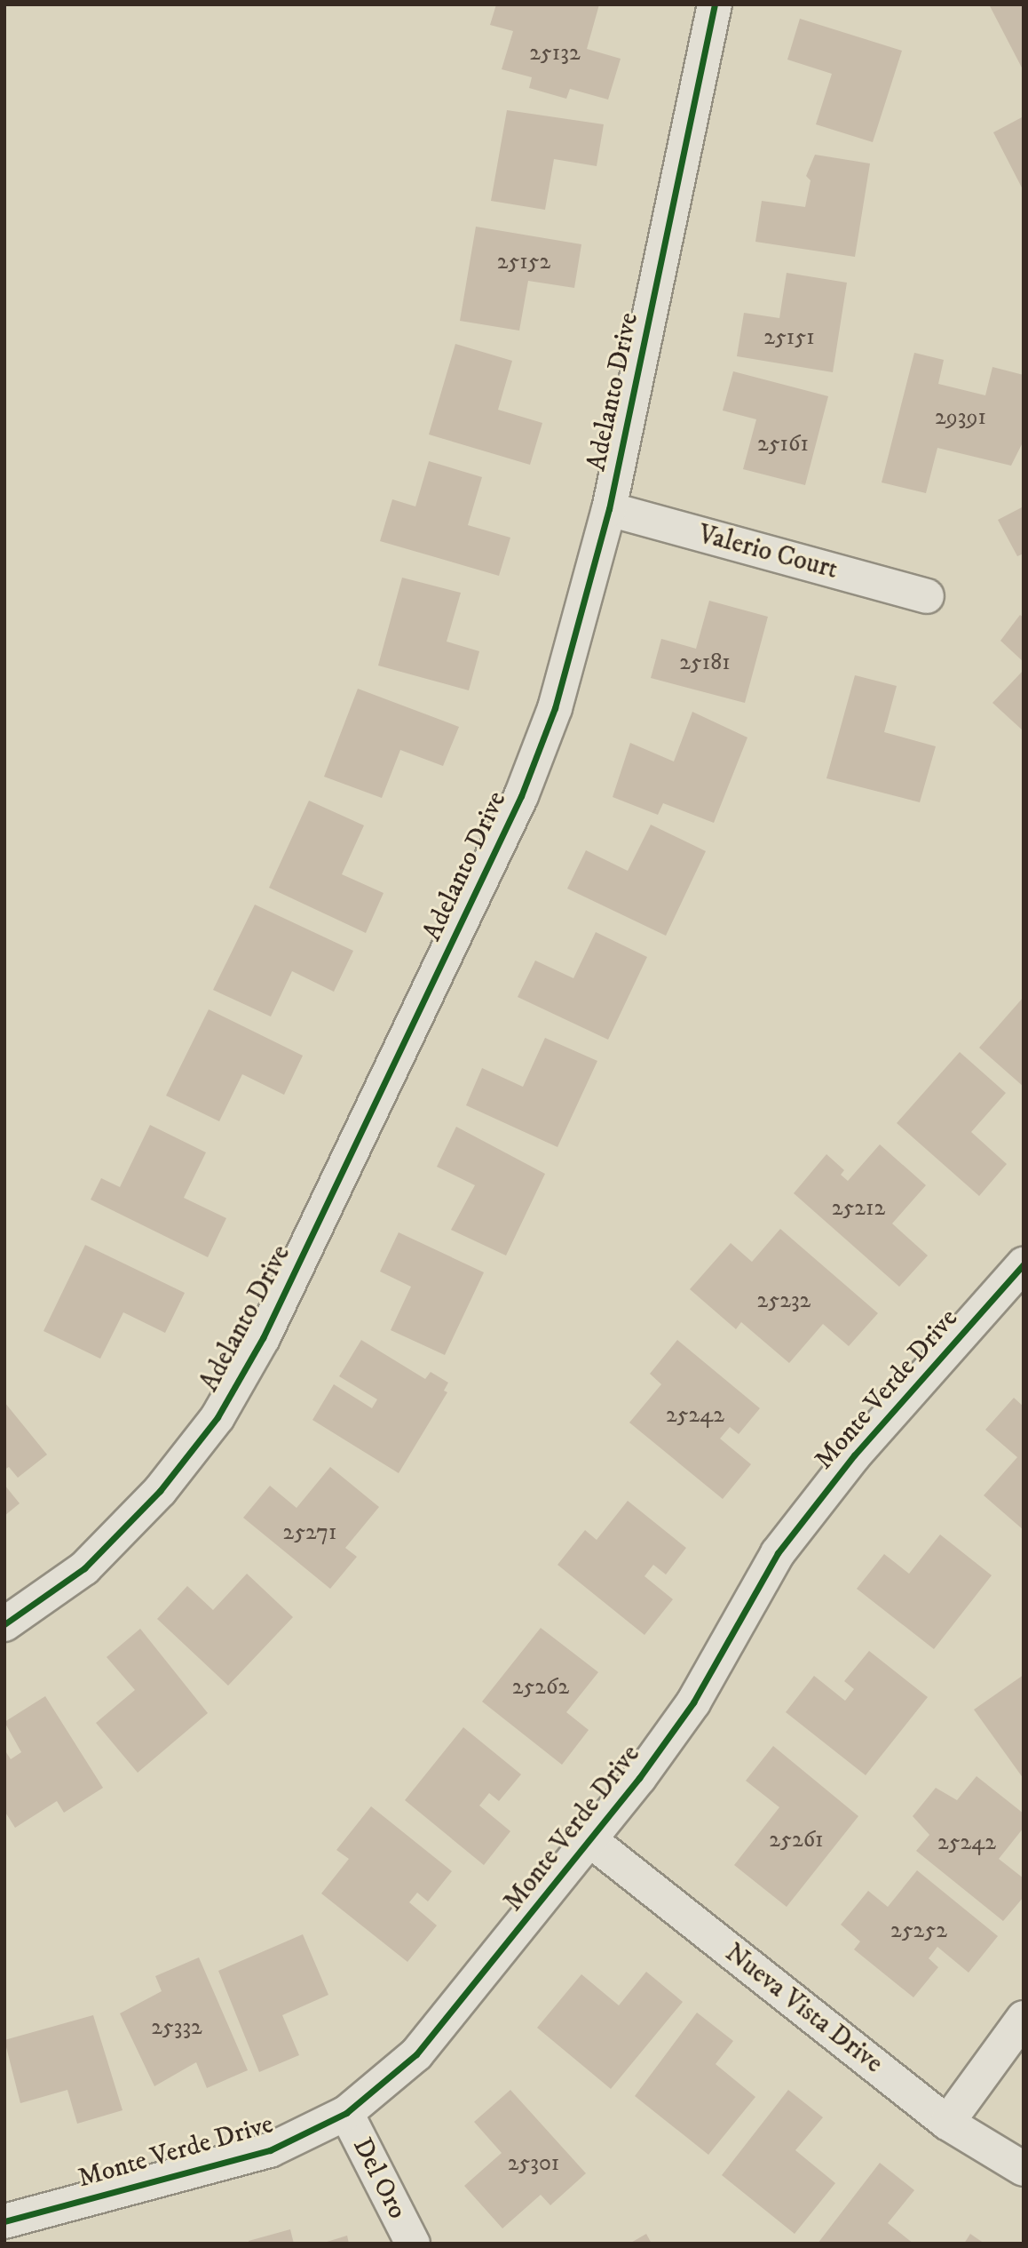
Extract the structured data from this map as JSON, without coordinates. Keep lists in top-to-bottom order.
{
  "streets": {
    "street": [
      "Adelanto Drive",
      "Valerio Court",
      "Monte Verde Drive",
      "Nueva Vista Drive",
      "Del Oro"
    ]
  },
  "crossings": [
    ["Adelanto Drive", "Valerio Court"],
    ["Monte Verde Drive", "Nueva Vista Drive"],
    ["Monte Verde Drive", "Del Oro"]
  ],
  "house_numbers": [
    "25132",
    "25152",
    "25151",
    "29391",
    "25161",
    "25181",
    "25212",
    "25232",
    "25242",
    "25271",
    "25262",
    "25261",
    "25242",
    "25252",
    "25332",
    "25301"
  ]
}
